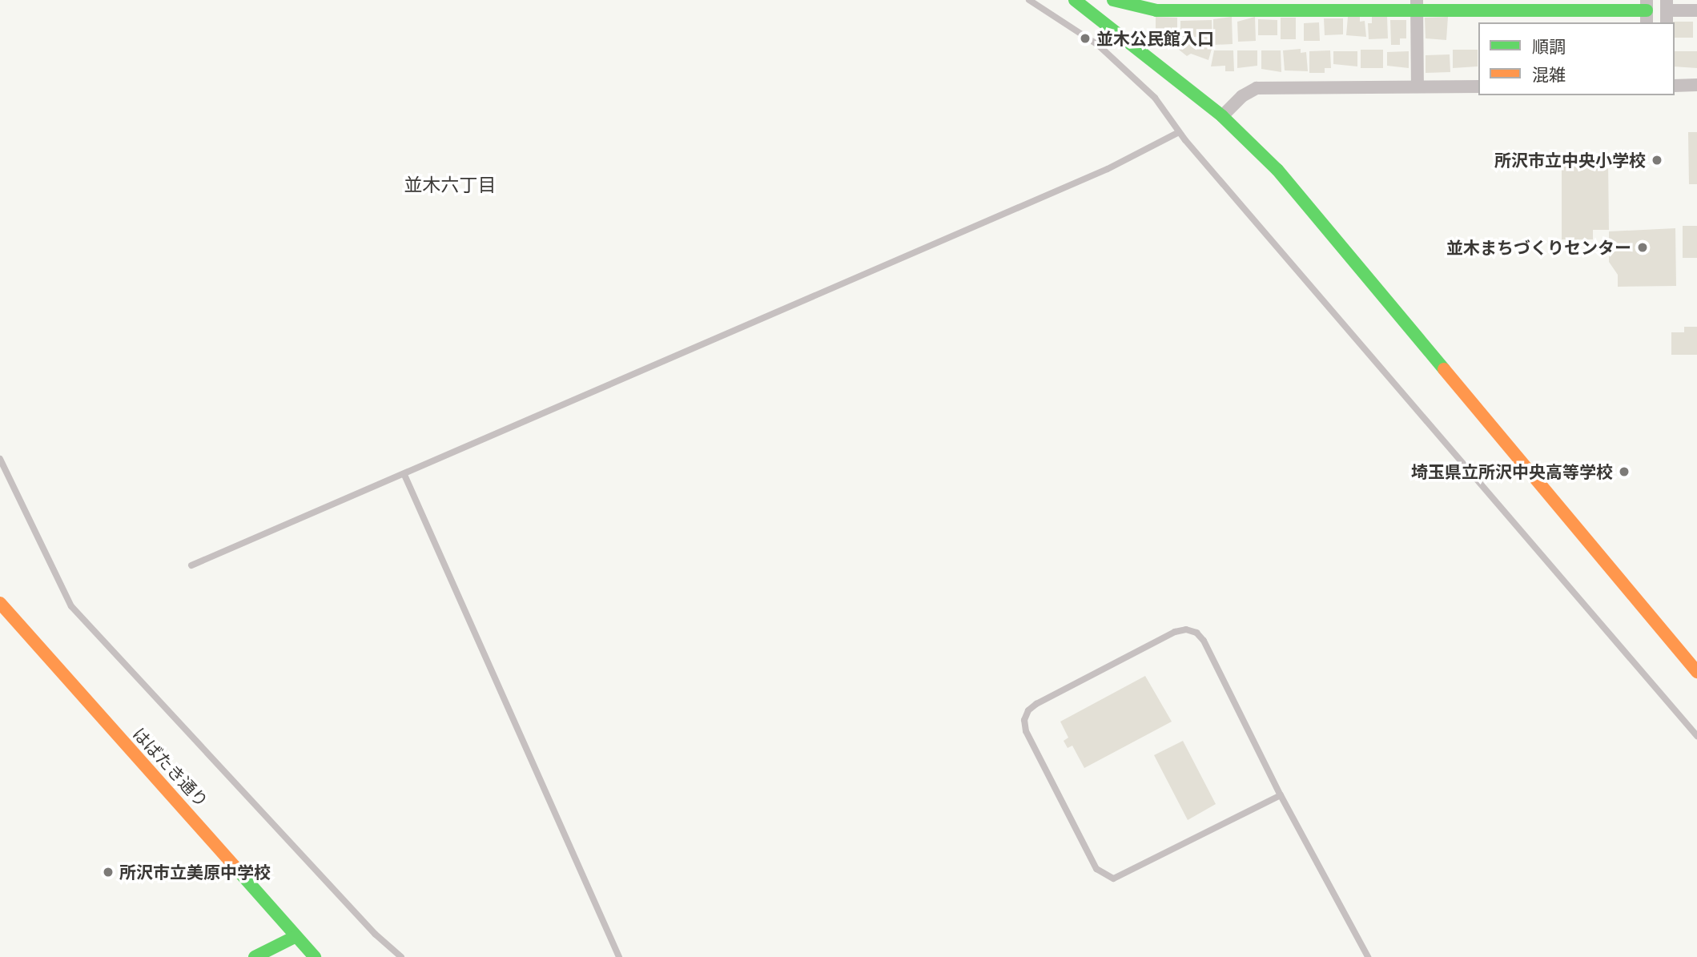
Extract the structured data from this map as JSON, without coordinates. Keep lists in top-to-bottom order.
{
  "streets": {
    "street": ["はばたき通り"]
  },
  "districts": ["並木六丁目"],
  "places": [
    "並木公民館入口",
    "所沢市立中央小学校",
    "並木まちづくりセンター",
    "埼玉県立所沢中央高等学校",
    "所沢市立美原中学校"
  ],
  "legend": ["順調", "混雑"]
}
